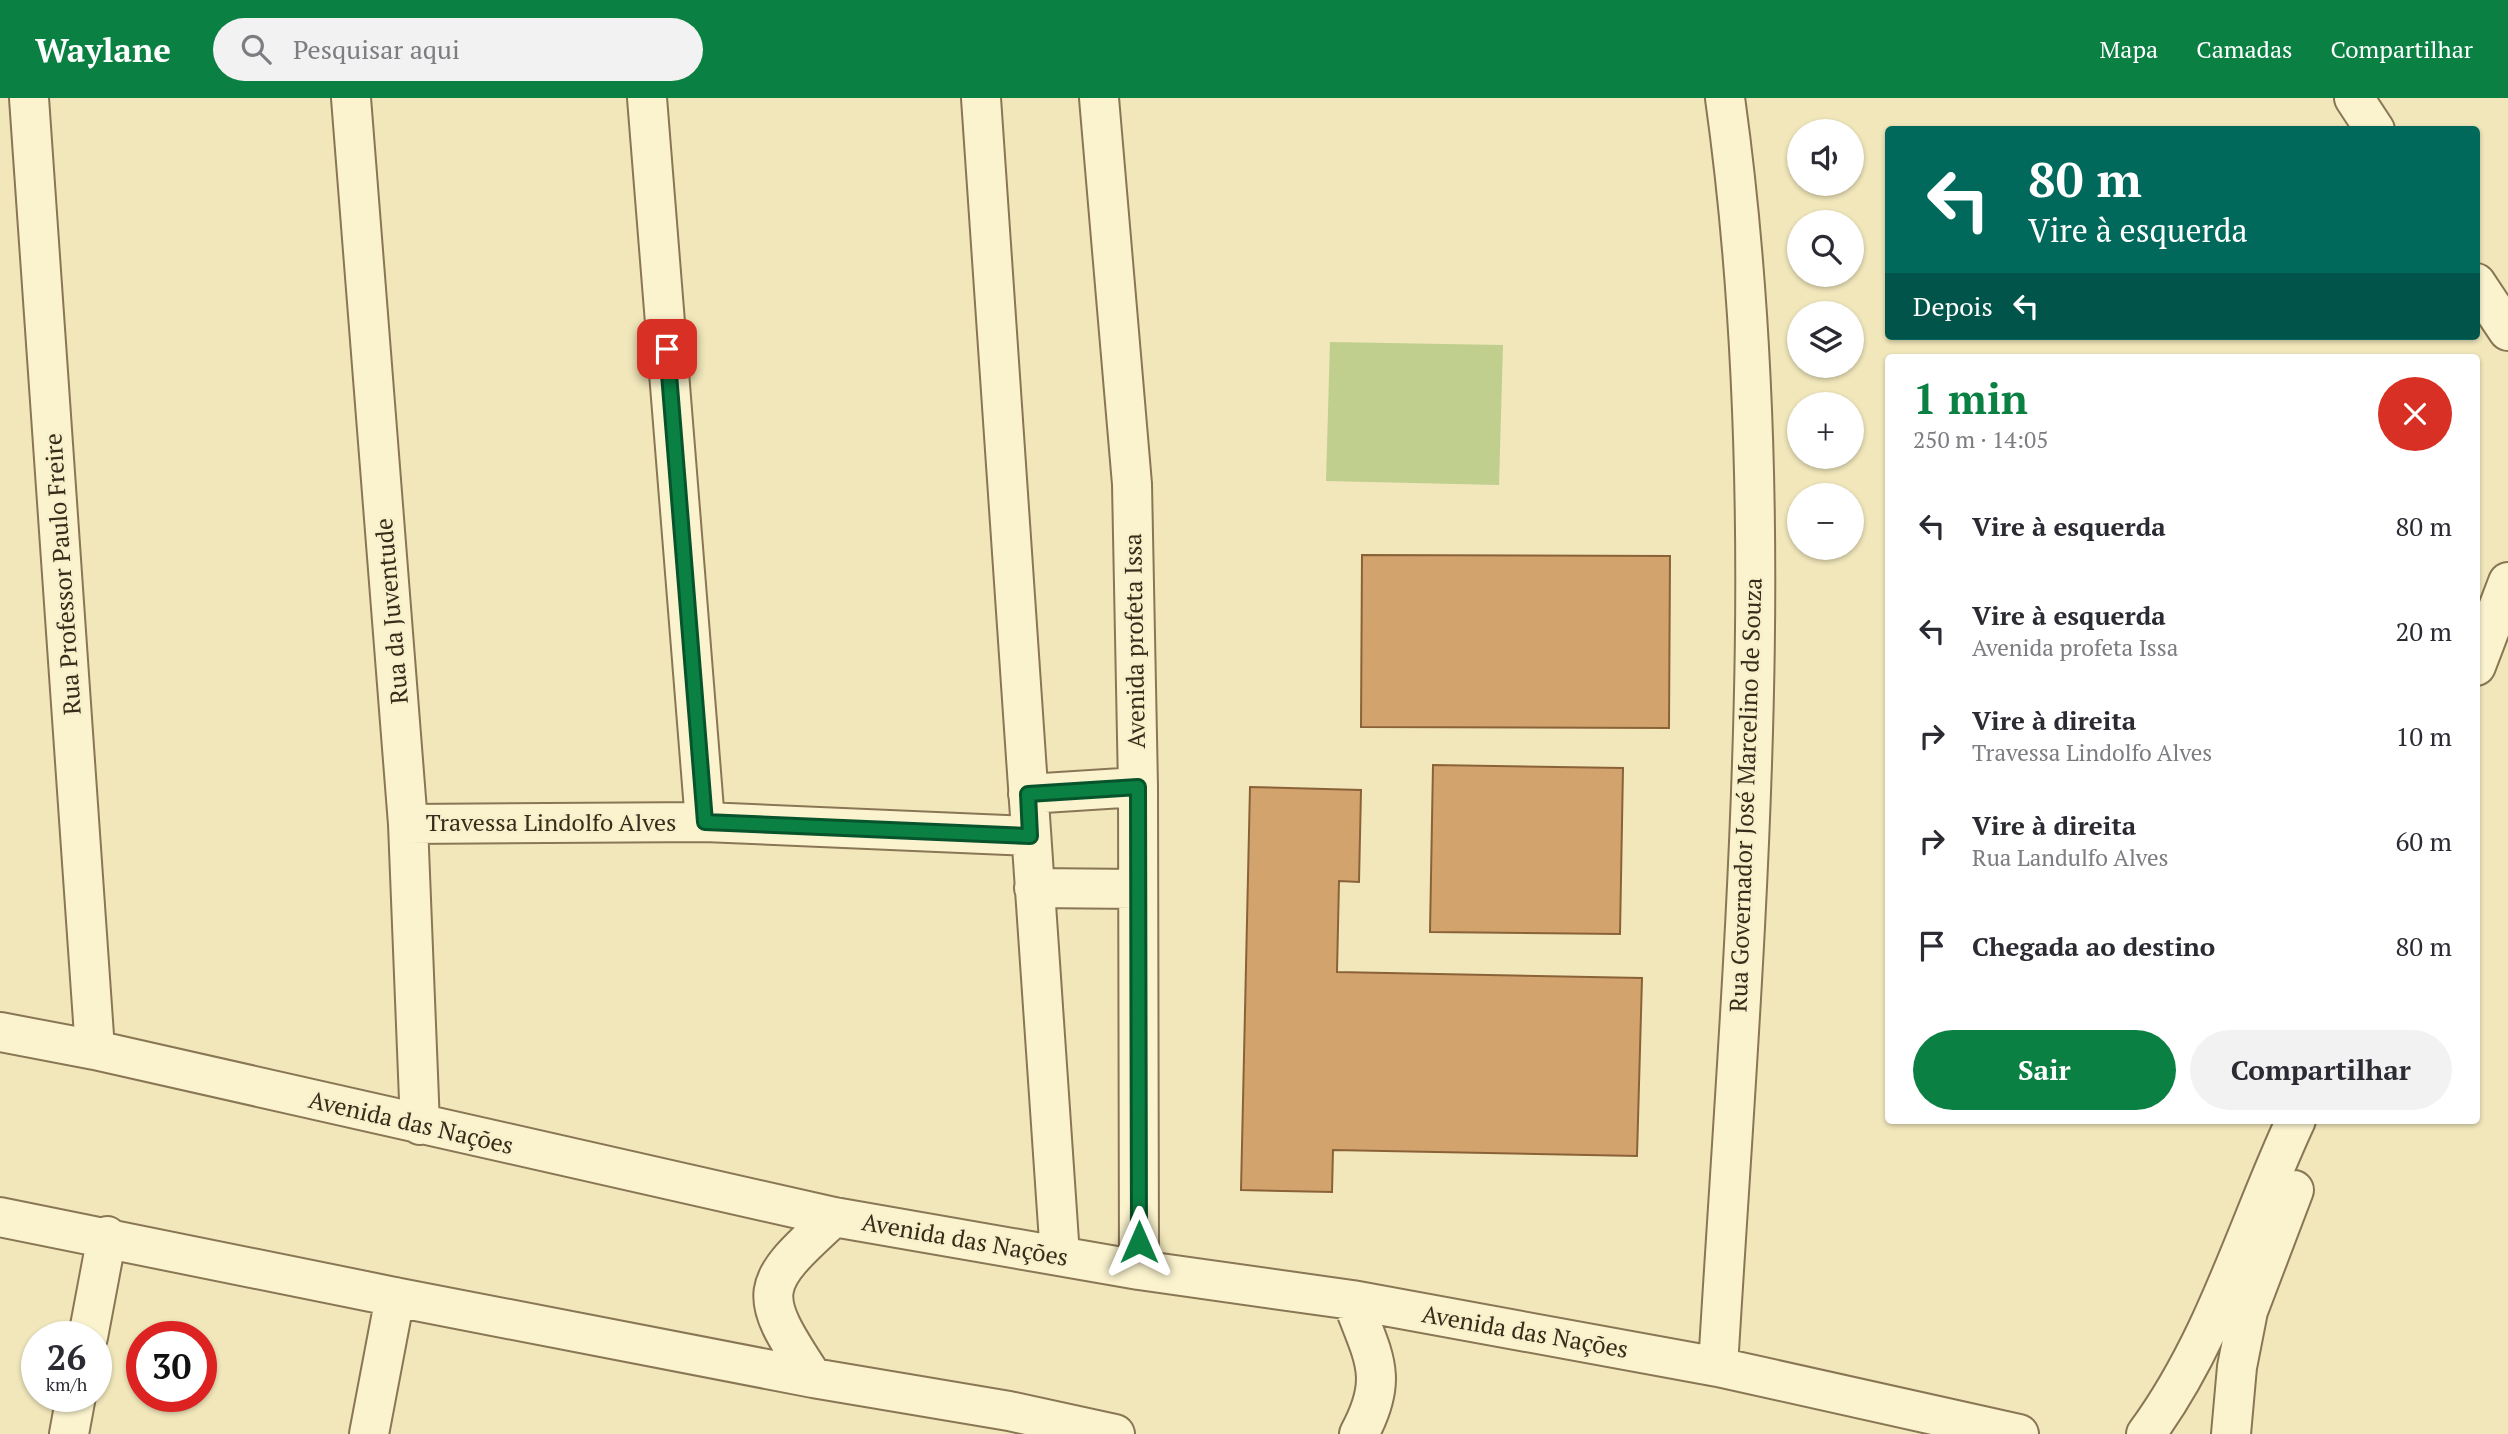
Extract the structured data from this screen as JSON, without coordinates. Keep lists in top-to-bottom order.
{
  "streets": {
    "street": [
      "Rua Professor Paulo Freire",
      "Rua da Juventude",
      "Avenida profeta Issa",
      "Rua Governador José Marcelino de Souza",
      "Travessa Lindolfo Alves",
      "Avenida das Nações"
    ]
  },
  "crossings": [
    ["Rua Professor Paulo Freire", "Avenida das Nações"],
    ["Rua da Juventude", "Travessa Lindolfo Alves"],
    ["Rua da Juventude", "Avenida das Nações"],
    ["Avenida profeta Issa", "Avenida das Nações"],
    ["Rua Governador José Marcelino de Souza", "Avenida das Nações"]
  ],
  "page": {
    "header": "Waylane",
    "search": "Pesquisar aqui",
    "nav": ["Mapa", "Camadas", "Compartilhar"],
    "map_buttons": ["+", "−"],
    "turn": ["80 m", "Vire à esquerda"],
    "then": "Depois",
    "heading": ["1 min", "250 m · 14:05"],
    "list": [
      {
        "name": "Vire à esquerda",
        "value": "80 m"
      },
      {
        "name": "Vire à esquerda",
        "note": "Avenida profeta Issa",
        "value": "20 m"
      },
      {
        "name": "Vire à direita",
        "note": "Travessa Lindolfo Alves",
        "value": "10 m"
      },
      {
        "name": "Vire à direita",
        "note": "Rua Landulfo Alves",
        "value": "60 m"
      },
      {
        "name": "Chegada ao destino",
        "value": "80 m"
      }
    ],
    "buttons": ["Sair", "Compartilhar"],
    "speed": "26 km/h",
    "limit": "30"
  }
}
